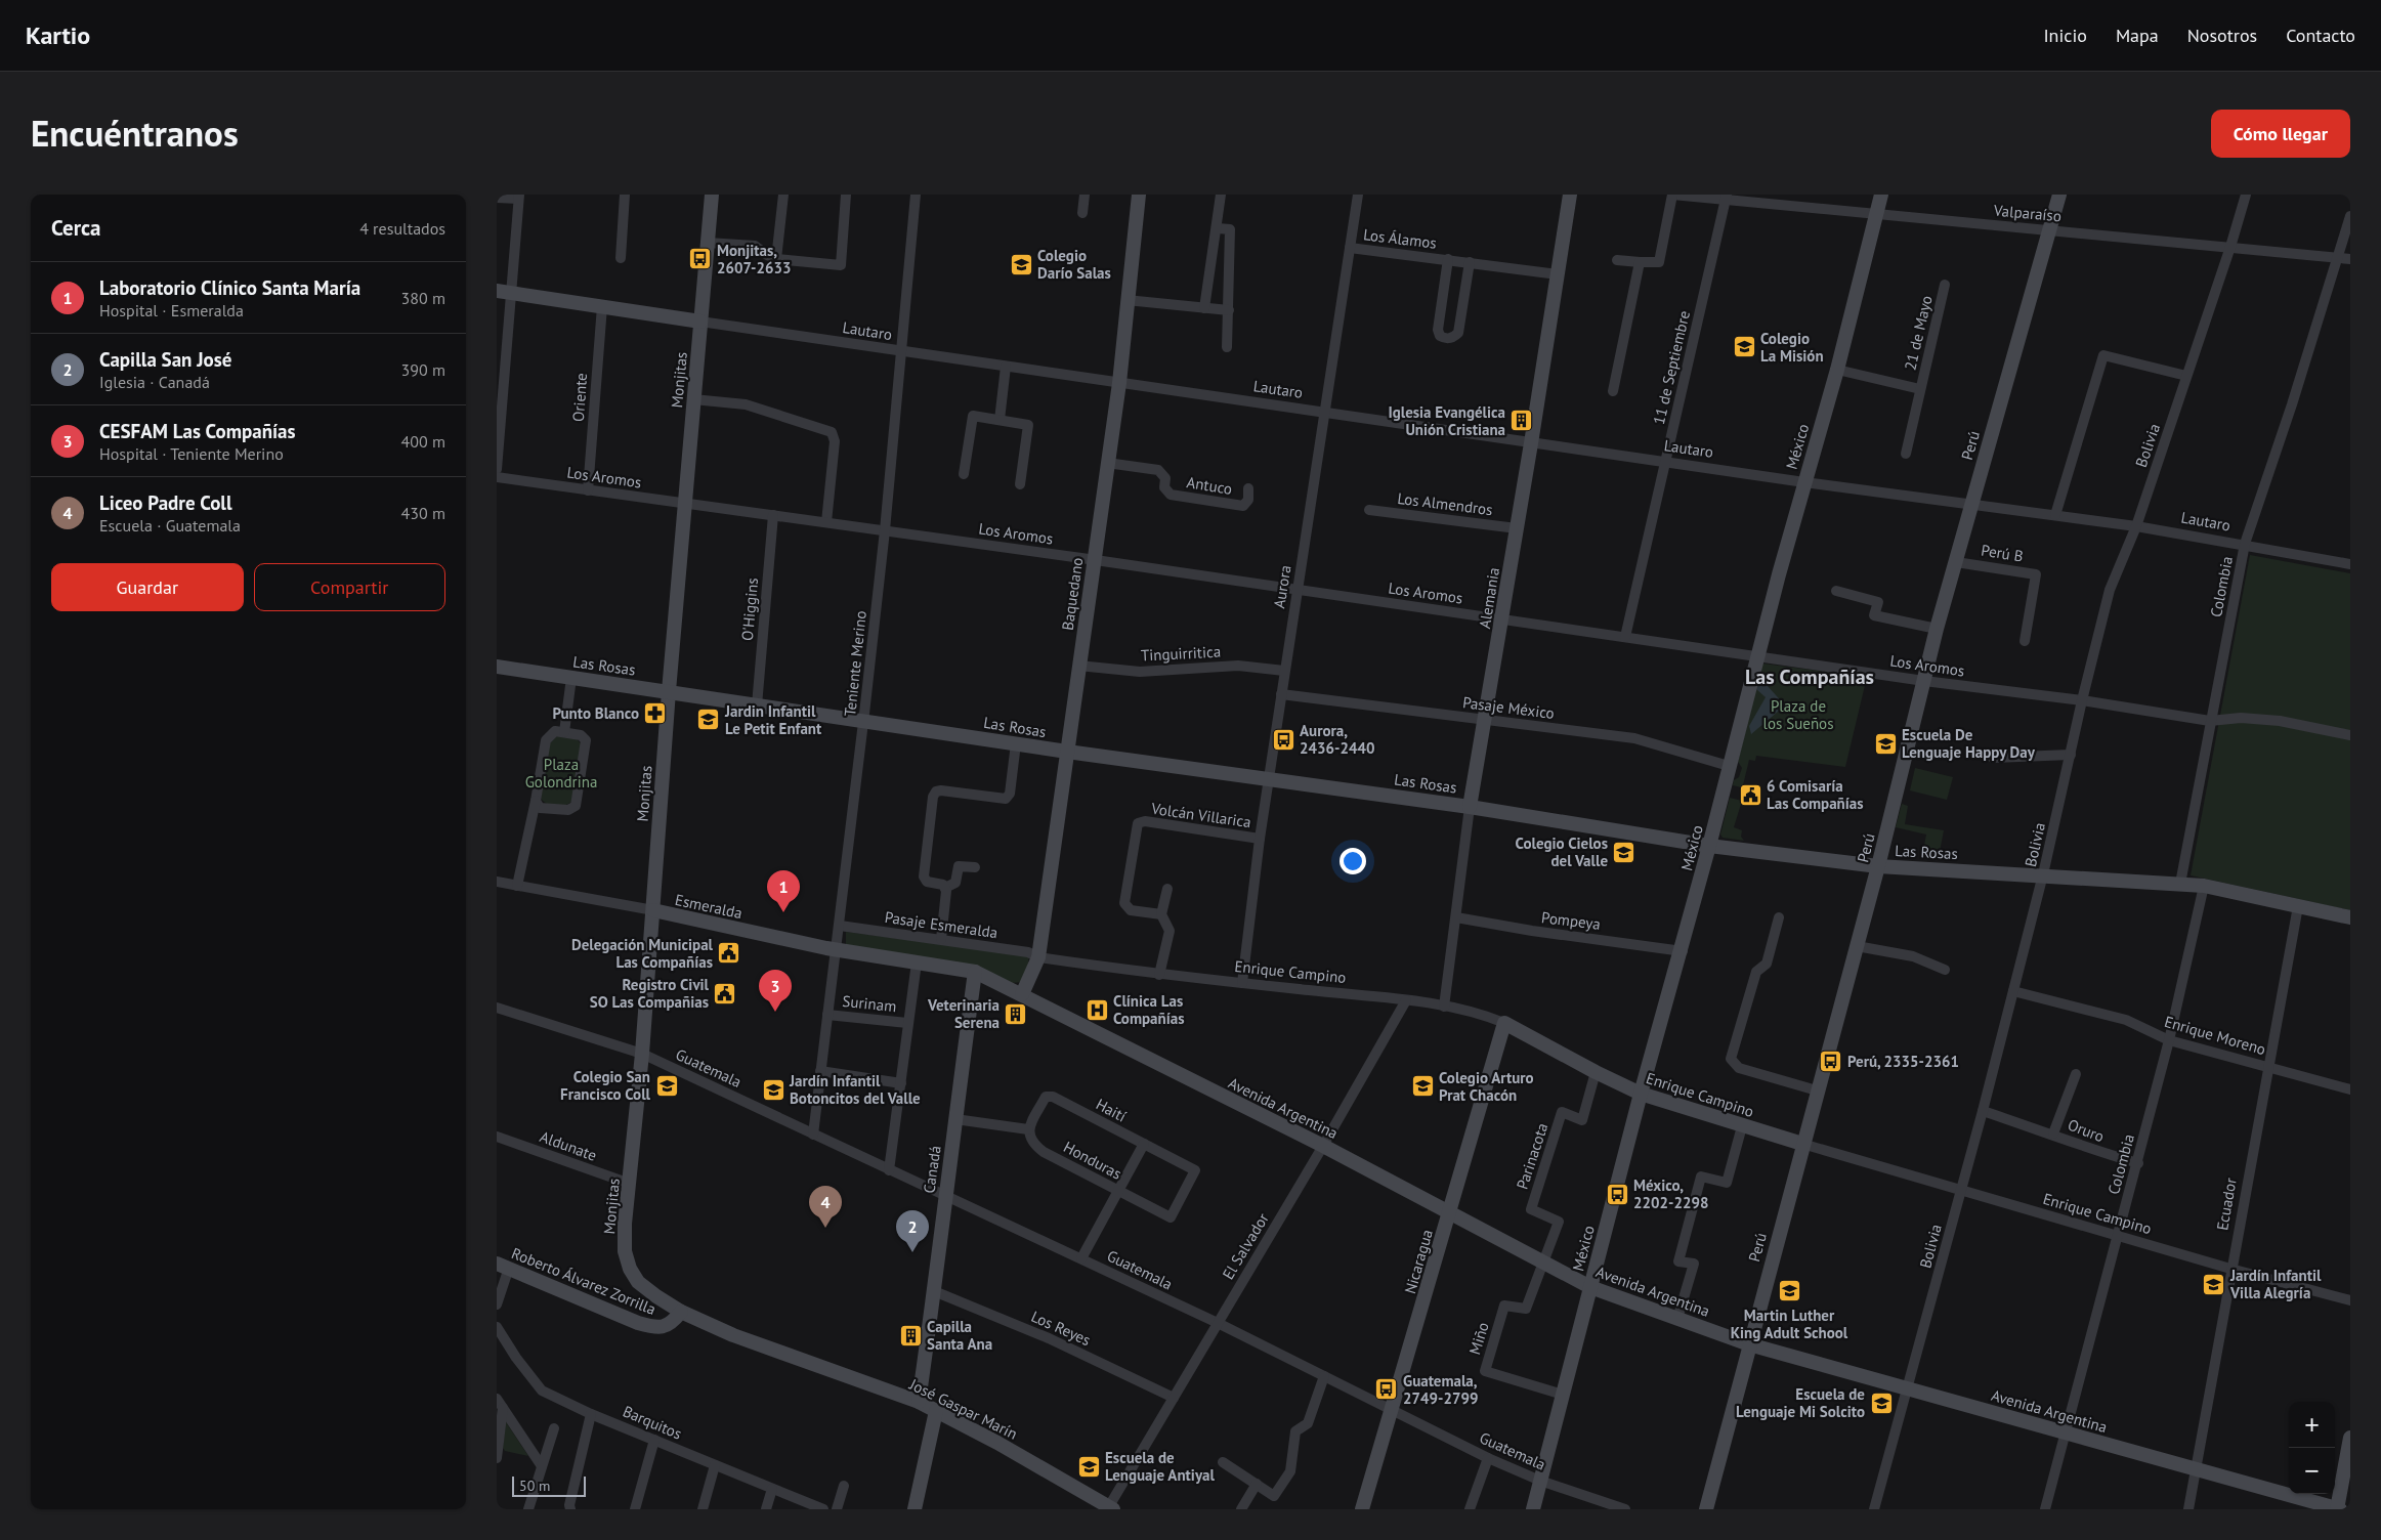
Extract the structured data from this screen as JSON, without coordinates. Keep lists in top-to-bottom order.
{
  "streets": {
    "street": [
      "Valparaíso",
      "Los Álamos",
      "Lautaro",
      "21 de Mayo",
      "11 de Septiembre",
      "Monjitas",
      "Oriente",
      "Perú",
      "Bolivia",
      "México",
      "Los Aromos",
      "Antuco",
      "Los Almendros",
      "Perú B",
      "Aurora",
      "Colombia",
      "Baquedano",
      "Alemania",
      "O'Higgins",
      "Tinguirritica",
      "Teniente Merino",
      "Las Rosas",
      "Pasaje México",
      "Volcán Villarica",
      "Esmeralda",
      "Pompeya",
      "Pasaje Esmeralda",
      "Enrique Campino",
      "Surinam",
      "Enrique Moreno",
      "Guatemala",
      "Avenida Argentina",
      "Haití",
      "Oruro",
      "Aldunate",
      "Parinacota",
      "Honduras",
      "Canadá",
      "Ecuador",
      "El Salvador",
      "Nicaragua",
      "Roberto Álvarez Zorrilla",
      "Los Reyes",
      "Miño",
      "José Gaspar Marín",
      "Barquitos"
    ]
  },
  "crossings": [
    ["Valparaíso", "11 de Septiembre"],
    ["Valparaíso", "Perú"],
    ["Valparaíso", "Bolivia"],
    ["Valparaíso", "México"],
    ["Valparaíso", "Colombia"],
    ["Los Álamos", "Aurora"],
    ["Los Álamos", "Alemania"],
    ["Lautaro", "11 de Septiembre"],
    ["Lautaro", "Monjitas"],
    ["Lautaro", "Oriente"],
    ["Lautaro", "Perú"],
    ["Lautaro", "Bolivia"],
    ["Lautaro", "México"],
    ["Lautaro", "Aurora"],
    ["Lautaro", "Colombia"],
    ["Lautaro", "Baquedano"],
    ["Lautaro", "Alemania"],
    ["Lautaro", "Teniente Merino"],
    ["21 de Mayo", "México"],
    ["11 de Septiembre", "Los Aromos"],
    ["Monjitas", "Los Aromos"],
    ["Monjitas", "Las Rosas"],
    ["Monjitas", "Esmeralda"],
    ["Monjitas", "Guatemala"],
    ["Monjitas", "Aldunate"],
    ["Monjitas", "Roberto Álvarez Zorrilla"],
    ["Monjitas", "José Gaspar Marín"],
    ["Oriente", "Los Aromos"],
    ["Perú", "Los Aromos"],
    ["Perú", "Perú B"],
    ["Perú", "Las Rosas"],
    ["Perú", "Enrique Campino"],
    ["Perú", "Avenida Argentina"],
    ["Bolivia", "Los Aromos"],
    ["Bolivia", "Las Rosas"],
    ["Bolivia", "Enrique Campino"],
    ["Bolivia", "Enrique Moreno"],
    ["Bolivia", "Avenida Argentina"],
    ["Bolivia", "Oruro"],
    ["México", "Los Aromos"],
    ["México", "Las Rosas"],
    ["México", "Pasaje México"],
    ["México", "Pompeya"],
    ["México", "Enrique Campino"],
    ["México", "Guatemala"],
    ["México", "Avenida Argentina"],
    ["México", "Miño"],
    ["Los Aromos", "Aurora"],
    ["Los Aromos", "Colombia"],
    ["Los Aromos", "Baquedano"],
    ["Los Aromos", "Alemania"],
    ["Los Aromos", "O'Higgins"],
    ["Los Aromos", "Teniente Merino"],
    ["Antuco", "Baquedano"],
    ["Los Almendros", "Alemania"],
    ["Aurora", "Tinguirritica"],
    ["Aurora", "Las Rosas"],
    ["Aurora", "Pasaje México"],
    ["Aurora", "Volcán Villarica"],
    ["Aurora", "Enrique Campino"],
    ["Colombia", "Las Rosas"],
    ["Colombia", "Enrique Campino"],
    ["Colombia", "Enrique Moreno"],
    ["Colombia", "Avenida Argentina"],
    ["Colombia", "Oruro"],
    ["Baquedano", "Tinguirritica"],
    ["Baquedano", "Las Rosas"],
    ["Baquedano", "Pasaje Esmeralda"],
    ["Baquedano", "Enrique Campino"],
    ["Baquedano", "Avenida Argentina"],
    ["Alemania", "Las Rosas"],
    ["Alemania", "Pasaje México"],
    ["Alemania", "Pompeya"],
    ["Alemania", "Enrique Campino"],
    ["O'Higgins", "Las Rosas"],
    ["Teniente Merino", "Las Rosas"],
    ["Teniente Merino", "Esmeralda"],
    ["Teniente Merino", "Pasaje Esmeralda"],
    ["Teniente Merino", "Surinam"],
    ["Teniente Merino", "Guatemala"],
    ["Las Rosas", "Ecuador"],
    ["Esmeralda", "Avenida Argentina"],
    ["Esmeralda", "Canadá"],
    ["Pasaje Esmeralda", "Enrique Campino"],
    ["Enrique Campino", "Parinacota"],
    ["Enrique Campino", "Ecuador"],
    ["Enrique Campino", "El Salvador"],
    ["Enrique Campino", "Nicaragua"],
    ["Enrique Moreno", "Ecuador"],
    ["Guatemala", "Canadá"],
    ["Guatemala", "El Salvador"],
    ["Guatemala", "Nicaragua"],
    ["Avenida Argentina", "Parinacota"],
    ["Avenida Argentina", "Canadá"],
    ["Avenida Argentina", "Ecuador"],
    ["Avenida Argentina", "El Salvador"],
    ["Avenida Argentina", "Nicaragua"],
    ["Avenida Argentina", "Miño"],
    ["Haití", "Honduras"],
    ["Parinacota", "Miño"],
    ["Canadá", "Los Reyes"],
    ["Canadá", "José Gaspar Marín"],
    ["El Salvador", "Los Reyes"],
    ["El Salvador", "José Gaspar Marín"]
  ],
  "districts": ["Las Compañías"],
  "parks": ["Plaza de los Sueños", "Plaza Golondrina"],
  "places": {
    "bus stop": [
      "Monjitas, 2607-2633",
      "Aurora, 2436-2440",
      "Perú, 2335-2361",
      "México, 2202-2298",
      "Guatemala, 2749-2799"
    ],
    "school or university": [
      "Colegio Darío Salas",
      "Colegio La Misión",
      "Jardin Infantil Le Petit Enfant",
      "Escuela De Lenguaje Happy Day",
      "Colegio Cielos del Valle",
      "Colegio San Francisco Coll",
      "Colegio Arturo Prat Chacón",
      "Jardín Infantil Botoncitos del Valle",
      "Jardín Infantil Villa Alegría",
      "Martin Luther King Adult School",
      "Escuela de Lenguaje Mi Solcito",
      "Escuela de Lenguaje Antiyal"
    ],
    "building": ["Iglesia Evangélica Unión Cristiana", "Veterinaria Serena", "Capilla Santa Ana"],
    "pharmacy": ["Punto Blanco"],
    "public building": ["6 Comisaría Las Compañías", "Delegación Municipal Las Compañías", "Registro Civil SO Las Compañias"],
    "hospital": ["Clínica Las Compañías"]
  },
  "scale_bar": "50 m",
  "page": {
    "header": "Kartio",
    "nav": [
      "Inicio",
      "Mapa",
      "Nosotros",
      "Contacto"
    ],
    "title": "Encuéntranos",
    "buttons": [
      "Cómo llegar",
      ["Guardar", "Compartir"]
    ],
    "heading": ["Cerca", "4 resultados"],
    "list": [
      {
        "mark": "1",
        "name": "Laboratorio Clínico Santa María",
        "note": "Hospital · Esmeralda",
        "value": "380 m"
      },
      {
        "mark": "2",
        "name": "Capilla San José",
        "note": "Iglesia · Canadá",
        "value": "390 m"
      },
      {
        "mark": "3",
        "name": "CESFAM Las Compañías",
        "note": "Hospital · Teniente Merino",
        "value": "400 m"
      },
      {
        "mark": "4",
        "name": "Liceo Padre Coll",
        "note": "Escuela · Guatemala",
        "value": "430 m"
      }
    ],
    "pins": [
      "1",
      "3",
      "4",
      "2"
    ],
    "map_buttons": ["+", "−"],
    "scale": "50 m"
  }
}
